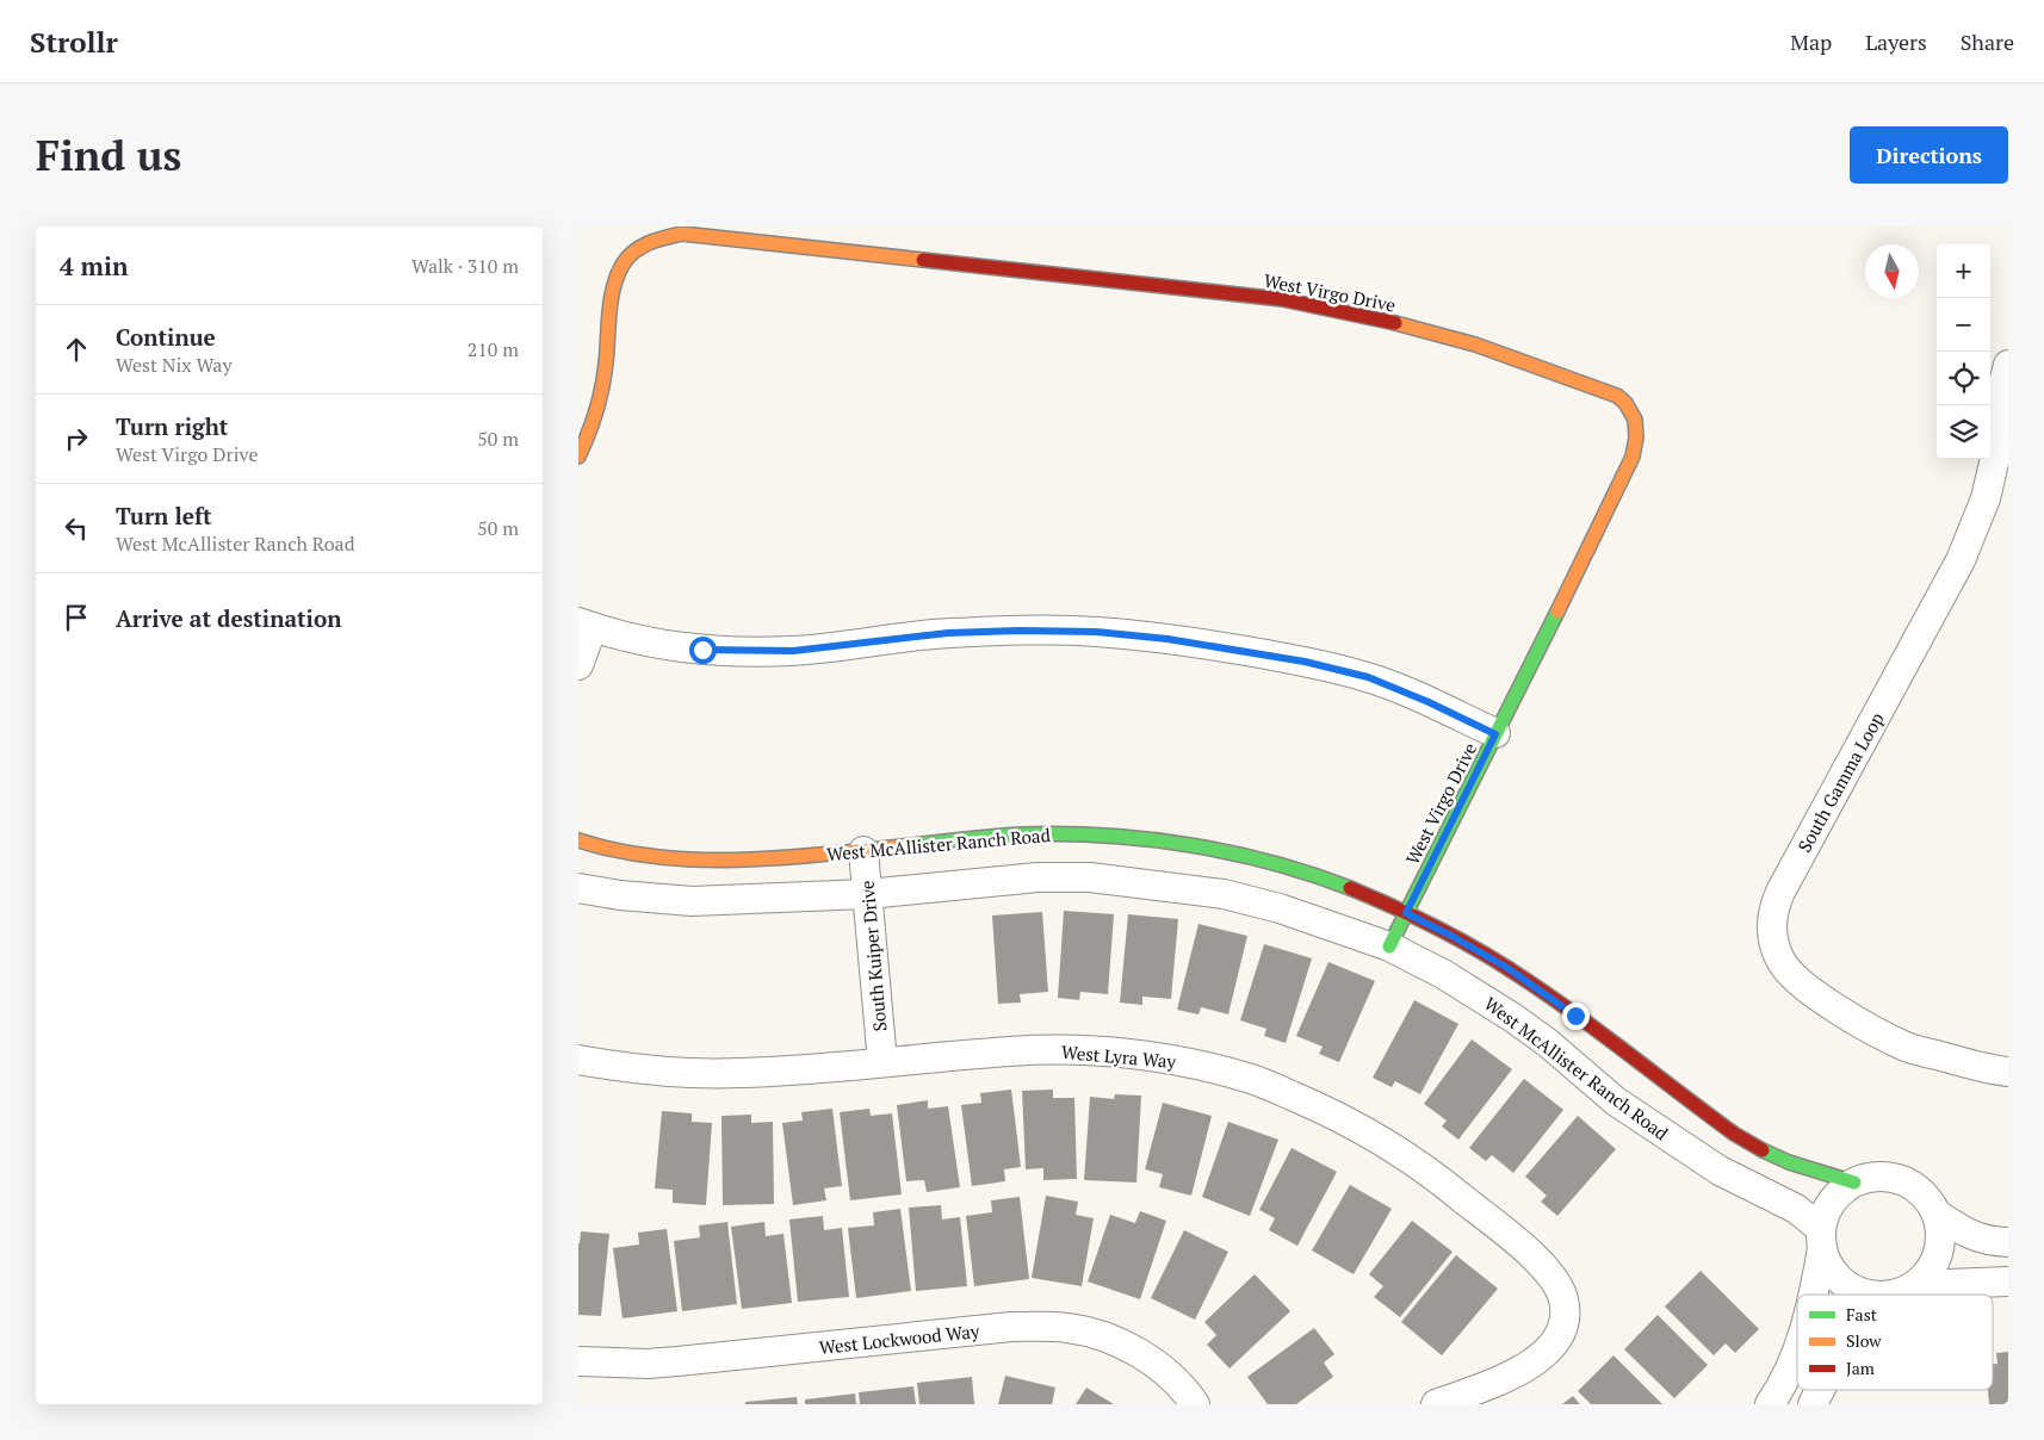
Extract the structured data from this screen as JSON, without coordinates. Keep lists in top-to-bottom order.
{
  "streets": {
    "street": [
      "West Virgo Drive",
      "South Gamma Loop",
      "West McAllister Ranch Road",
      "South Kuiper Drive",
      "West Lyra Way",
      "West Lockwood Way"
    ]
  },
  "crossings": [
    ["West Virgo Drive", "West McAllister Ranch Road"],
    ["West McAllister Ranch Road", "South Kuiper Drive"],
    ["South Kuiper Drive", "West Lyra Way"]
  ],
  "legend": ["Fast", "Slow", "Jam"],
  "north": "bottom",
  "page": {
    "header": "Strollr",
    "nav": ["Map", "Layers", "Share"],
    "buttons": "Directions",
    "title": "Find us",
    "heading": ["4 min", "Walk · 310 m"],
    "map_buttons": ["+", "−"],
    "list": [
      ["Continue", "West Nix Way", "210 m"],
      ["Turn right", "West Virgo Drive", "50 m"],
      ["Turn left", "West McAllister Ranch Road", "50 m"],
      "Arrive at destination"
    ]
  }
}
